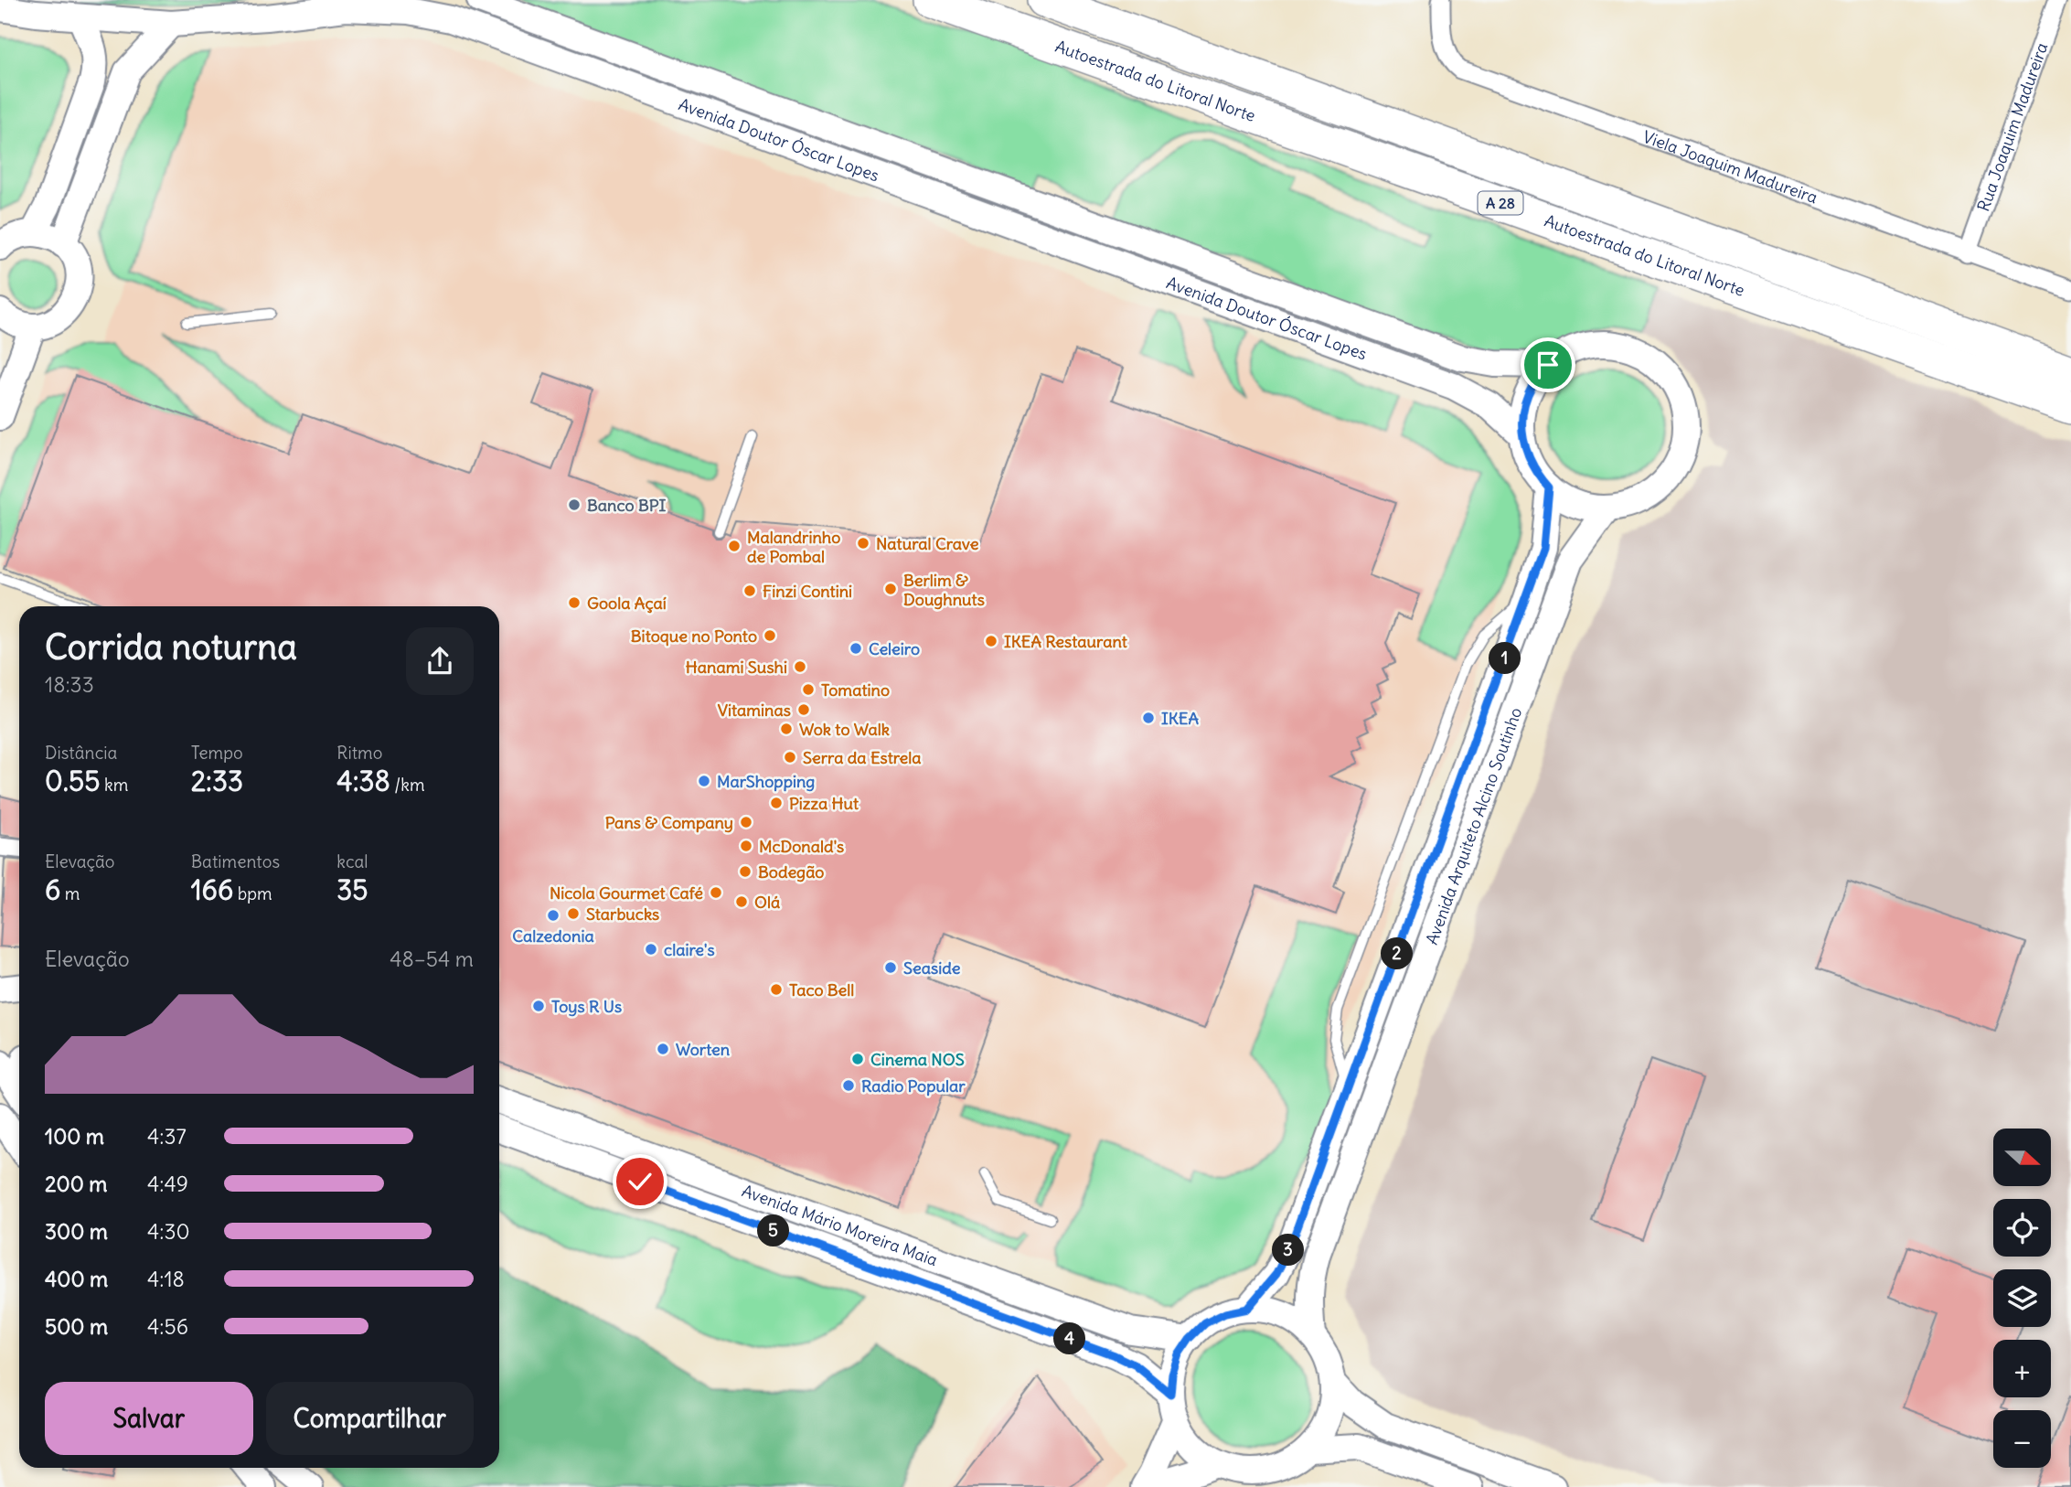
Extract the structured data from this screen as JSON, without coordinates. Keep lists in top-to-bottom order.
{
  "streets": {
    "highway": ["Autoestrada do Litoral Norte", "A 28"],
    "main road": ["Avenida Doutor Óscar Lopes", "Avenida Arquiteto Alcino Soutinho", "Avenida Mário Moreira Maia"],
    "street": ["Rua Joaquim Madureira", "Viela Joaquim Madureira"]
  },
  "crossings": [
    ["Rua Joaquim Madureira", "Viela Joaquim Madureira"],
    ["Avenida Doutor Óscar Lopes", "Avenida Arquiteto Alcino Soutinho"],
    ["Avenida Arquiteto Alcino Soutinho", "Avenida Mário Moreira Maia"]
  ],
  "places": [
    "Banco BPI",
    "Natural Crave",
    "Malandrinho de Pombal",
    "Berlim & Doughnuts",
    "Finzi Contini",
    "Goola Açaí",
    "Bitoque no Ponto",
    "IKEA Restaurant",
    "Celeiro",
    "Hanami Sushi",
    "Tomatino",
    "Vitaminas",
    "IKEA",
    "Wok to Walk",
    "Serra da Estrela",
    "MarShopping",
    "Pizza Hut",
    "Pans & Company",
    "McDonald's",
    "Bodegão",
    "Nicola Gourmet Café",
    "Olá",
    "Starbucks",
    "Calzedonia",
    "claire's",
    "Seaside",
    "Taco Bell",
    "Toys R Us",
    "Worten",
    "Cinema NOS",
    "Radio Popular"
  ],
  "north": "right",
  "page": {
    "heading": ["Corrida noturna", "18:33"],
    "pins": [
      "1",
      "2",
      "5",
      "3",
      "4"
    ],
    "stats": [
      ["Distância", "0.55 km"],
      ["Tempo", "2:33"],
      ["Ritmo", "4:38 /km"],
      ["Elevação", "6 m"],
      ["Batimentos", "166 bpm"],
      ["kcal", "35"]
    ],
    "chart": ["Elevação", "48–54 m"],
    "list": [
      {
        "name": "100 m",
        "note": "4:37"
      },
      {
        "name": "200 m",
        "note": "4:49"
      },
      {
        "name": "300 m",
        "note": "4:30"
      },
      {
        "name": "400 m",
        "note": "4:18"
      },
      {
        "name": "500 m",
        "note": "4:56"
      }
    ],
    "map_buttons": ["+", "−"],
    "buttons": ["Salvar", "Compartilhar"]
  }
}
